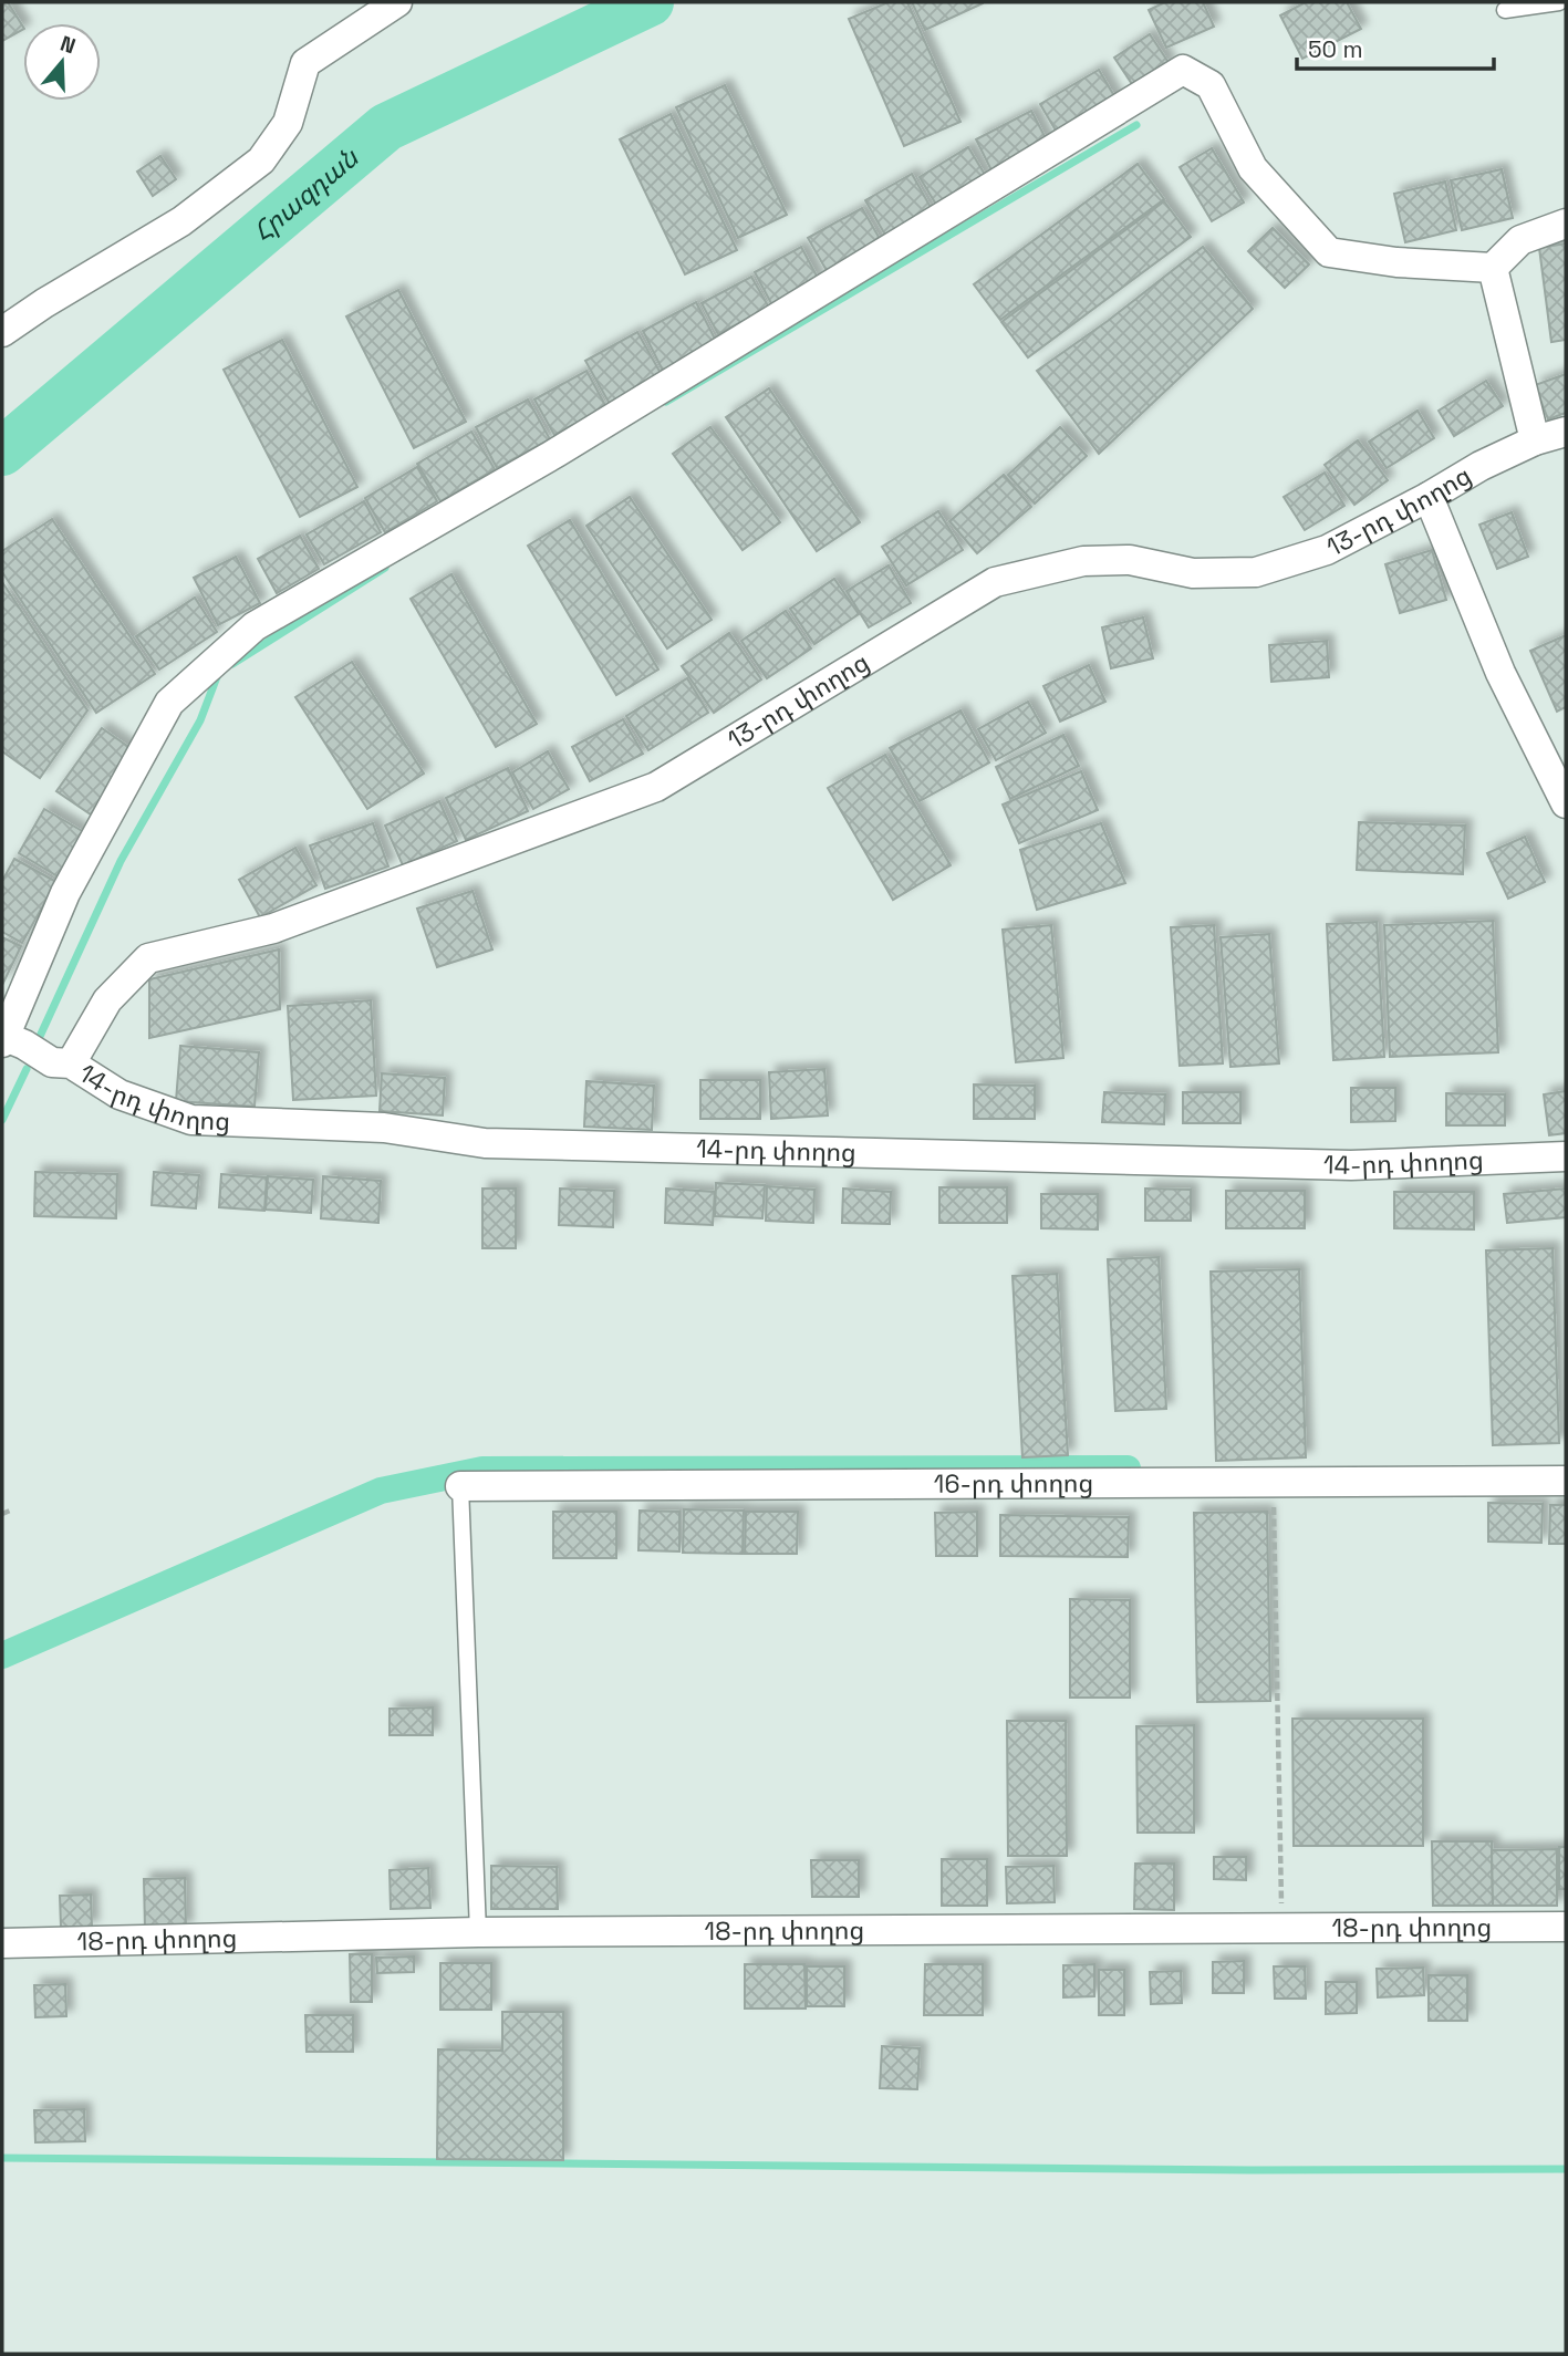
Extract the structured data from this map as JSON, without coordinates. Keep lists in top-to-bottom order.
{
  "streets": {
    "street": [
      "13-րդ փողոց",
      "14-րդ փողոց",
      "16-րդ փողոց",
      "18-րդ փողոց"
    ]
  },
  "crossings": [
    ["13-րդ փողոց", "14-րդ փողոց"]
  ],
  "water": ["Հրազդան"],
  "scale_bar": "50 m",
  "north": "top"
}
